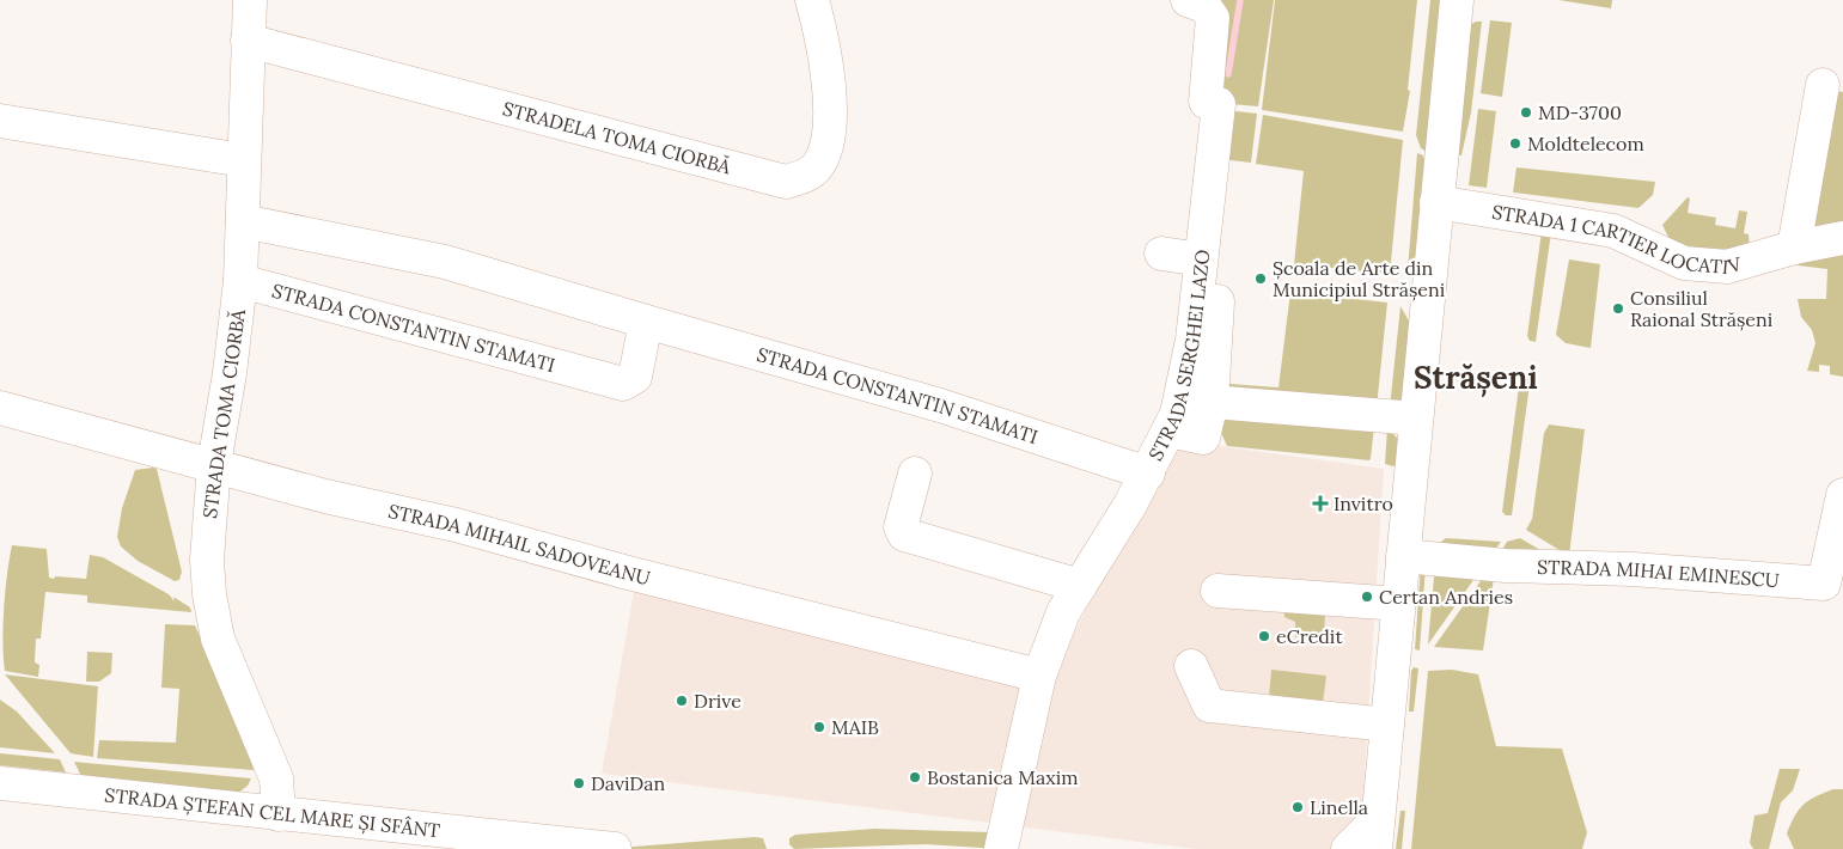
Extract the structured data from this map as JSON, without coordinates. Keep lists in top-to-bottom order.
{
  "streets": {
    "street": [
      "STRADELA TOMA CIORBĂ",
      "STRADA 1 CARTIER LOCATIV",
      "STRADA CONSTANTIN STAMATI",
      "STRADA SERGHEI LAZO",
      "STRADA TOMA CIORBĂ",
      "STRADA MIHAIL SADOVEANU",
      "STRADA MIHAI EMINESCU",
      "STRADA ȘTEFAN CEL MARE ȘI SFÂNT"
    ]
  },
  "crossings": [
    ["STRADELA TOMA CIORBĂ", "STRADA TOMA CIORBĂ"],
    ["STRADA CONSTANTIN STAMATI", "STRADA SERGHEI LAZO"],
    ["STRADA CONSTANTIN STAMATI", "STRADA TOMA CIORBĂ"],
    ["STRADA SERGHEI LAZO", "STRADA MIHAIL SADOVEANU"],
    ["STRADA TOMA CIORBĂ", "STRADA MIHAIL SADOVEANU"],
    ["STRADA TOMA CIORBĂ", "STRADA ȘTEFAN CEL MARE ȘI SFÂNT"]
  ],
  "districts": ["Strășeni"],
  "places": {
    "other": [
      "MD-3700",
      "Moldtelecom",
      "Școala de Arte din Municipiul Strășeni",
      "Consiliul Raional Strășeni",
      "Certan Andries",
      "eCredit",
      "Drive",
      "MAIB",
      "Bostanica Maxim",
      "DaviDan",
      "Linella"
    ],
    "health": ["Invitro"]
  }
}
